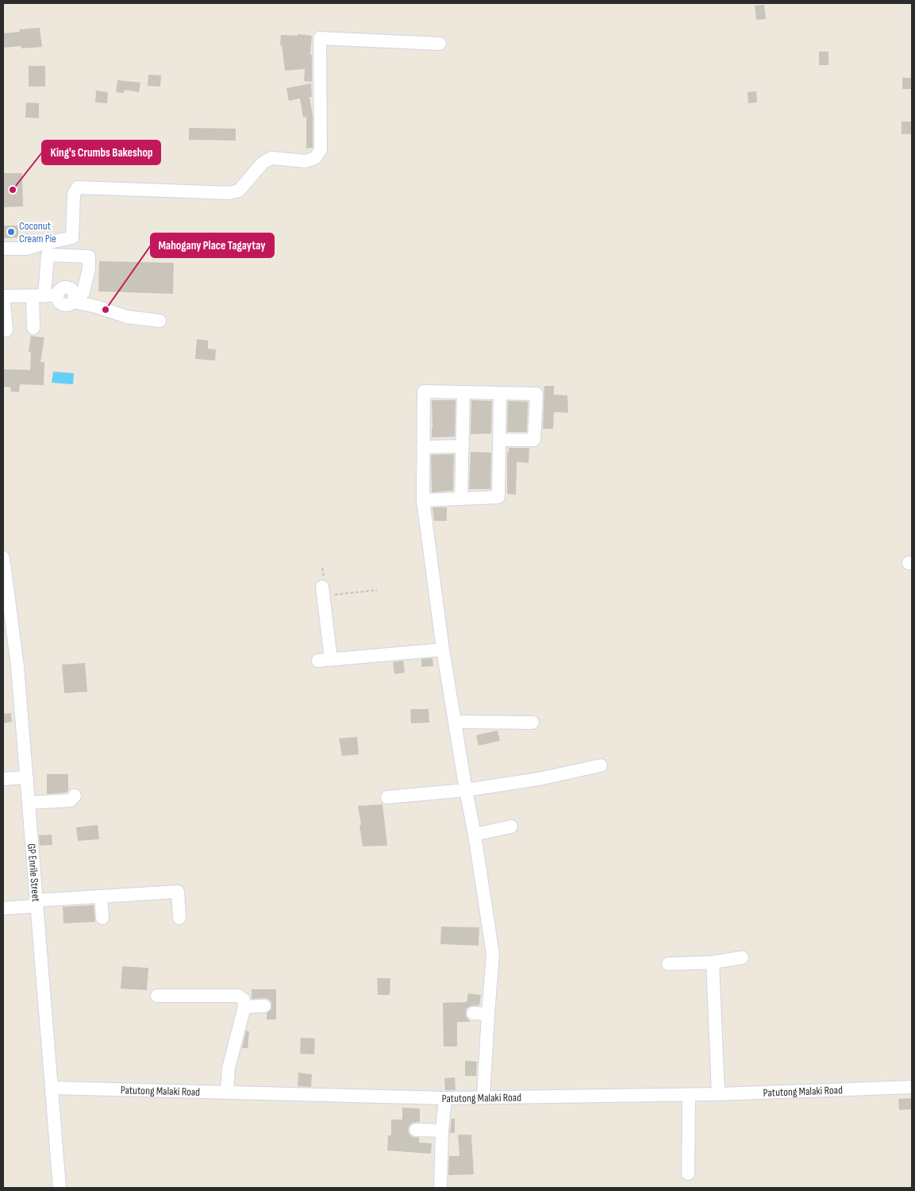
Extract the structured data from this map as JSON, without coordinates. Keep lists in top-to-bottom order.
{
  "streets": {
    "street": ["GP Enrile Street", "Patutong Malaki Road"]
  },
  "crossings": [
    ["GP Enrile Street", "Patutong Malaki Road"]
  ],
  "places": ["King's Crumbs Bakeshop", "Coconut Cream Pie", "Mahogany Place Tagaytay"]
}
